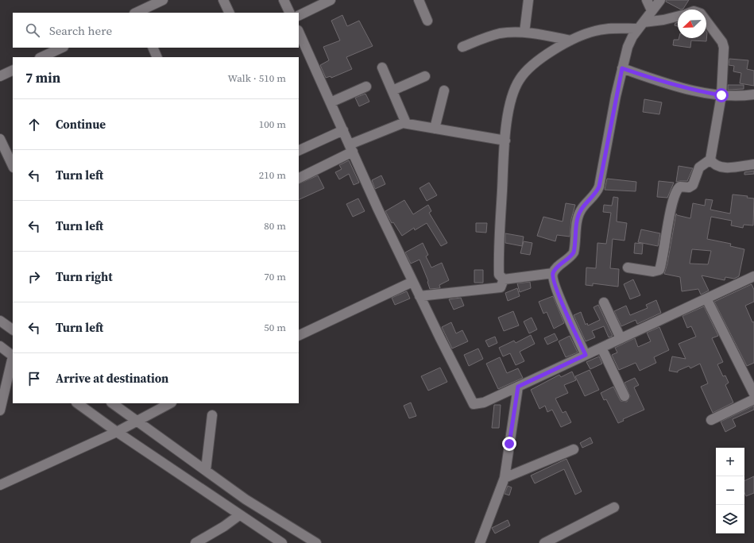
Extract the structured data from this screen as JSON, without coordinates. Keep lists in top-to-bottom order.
{
  "north": "bottom left",
  "page": {
    "search": "Search here",
    "heading": ["7 min", "Walk · 510 m"],
    "list": [
      ["Continue", "100 m"],
      ["Turn left", "210 m"],
      ["Turn left", "80 m"],
      ["Turn right", "70 m"],
      ["Turn left", "50 m"],
      "Arrive at destination"
    ],
    "map_buttons": ["+", "−"]
  }
}
